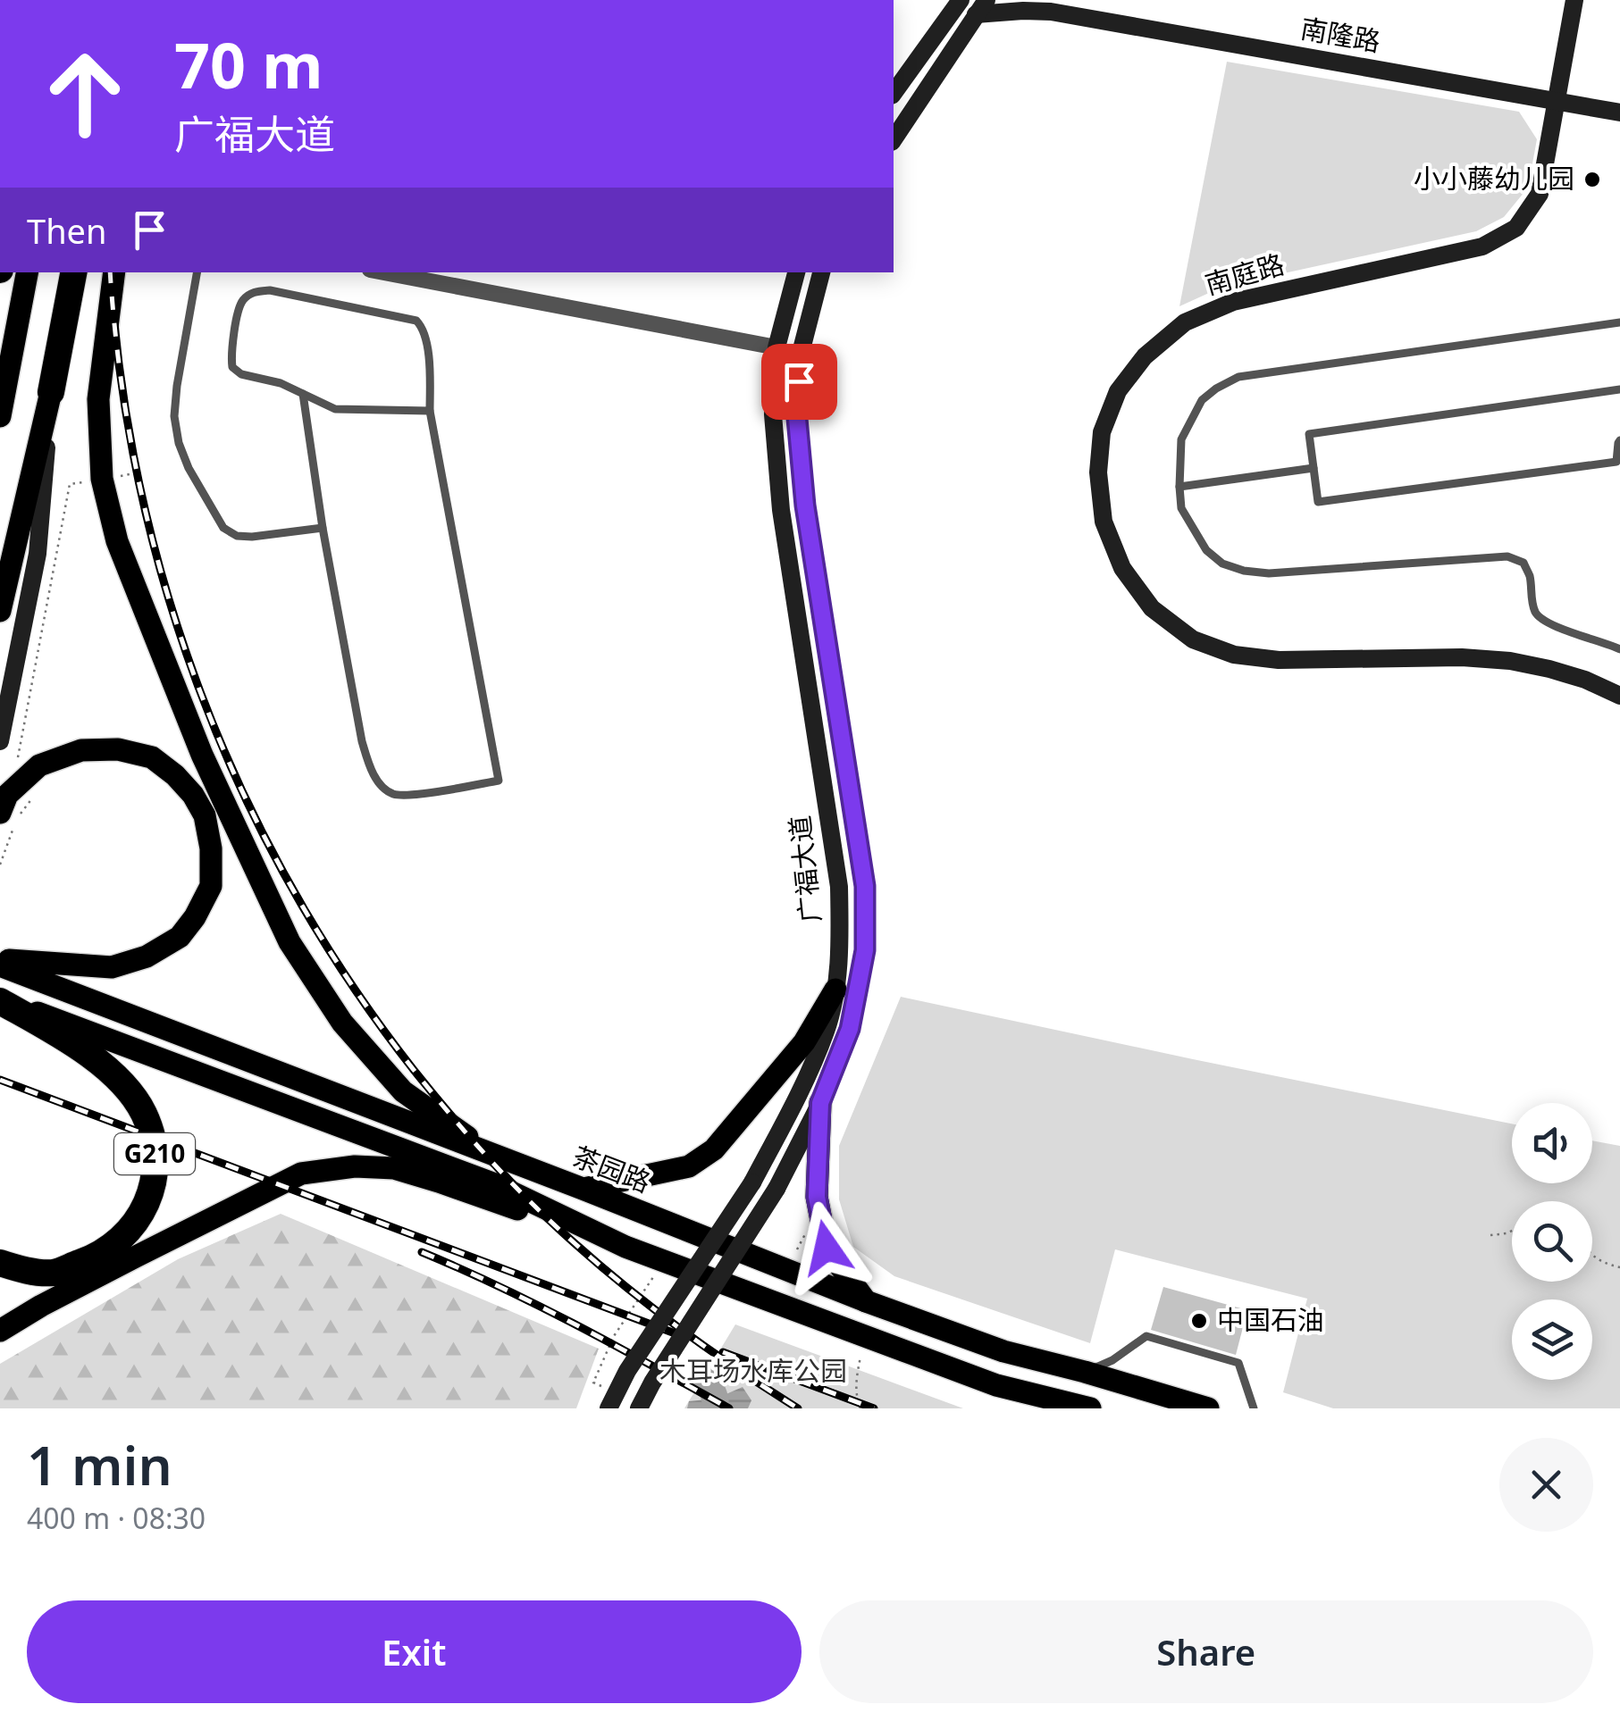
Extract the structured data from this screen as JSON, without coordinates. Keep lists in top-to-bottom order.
{
  "streets": {
    "highway": ["G210"],
    "main road": [
      "南隆路",
      "南庭路",
      "广福大道",
      "茶园路"
    ]
  },
  "crossings": [
    ["南隆路", "南庭路"]
  ],
  "parks": ["木耳场水库公园"],
  "places": ["小小藤幼儿园", "中国石油"],
  "page": {
    "turn": ["70 m", "广福大道"],
    "then": "Then",
    "heading": ["1 min", "400 m · 08:30"],
    "buttons": ["Exit", "Share"]
  }
}
